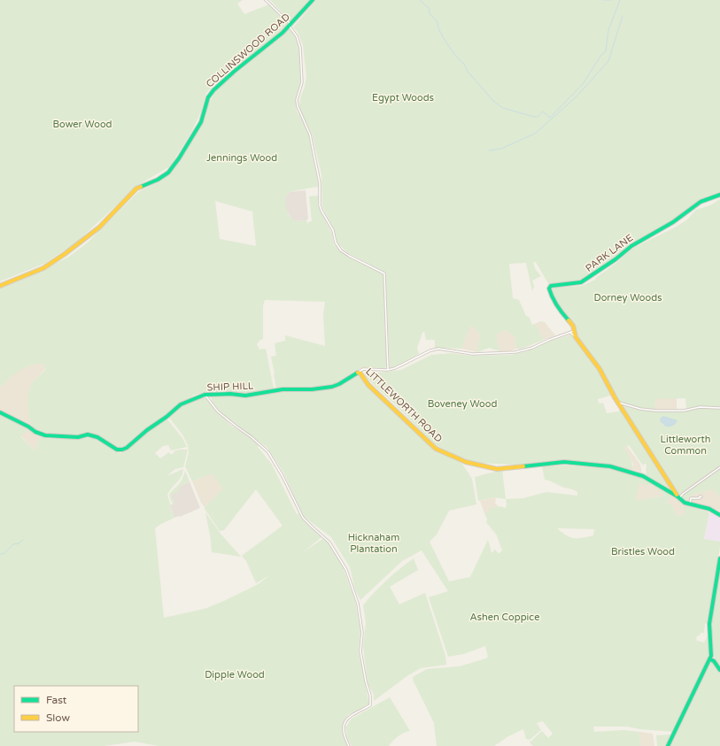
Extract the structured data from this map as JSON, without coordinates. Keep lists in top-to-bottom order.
{
  "streets": {
    "street": [
      "COLLINSWOOD ROAD",
      "PARK LANE",
      "SHIP HILL",
      "LITTLEWORTH ROAD"
    ]
  },
  "crossings": [
    ["SHIP HILL", "LITTLEWORTH ROAD"]
  ],
  "parks": [
    "Egypt Woods",
    "Bower Wood",
    "Jennings Wood",
    "Dorney Woods",
    "Boveney Wood",
    "Littleworth Common",
    "Hicknaham Plantation",
    "Bristles Wood",
    "Ashen Coppice",
    "Dipple Wood"
  ],
  "legend": ["Fast", "Slow"]
}
